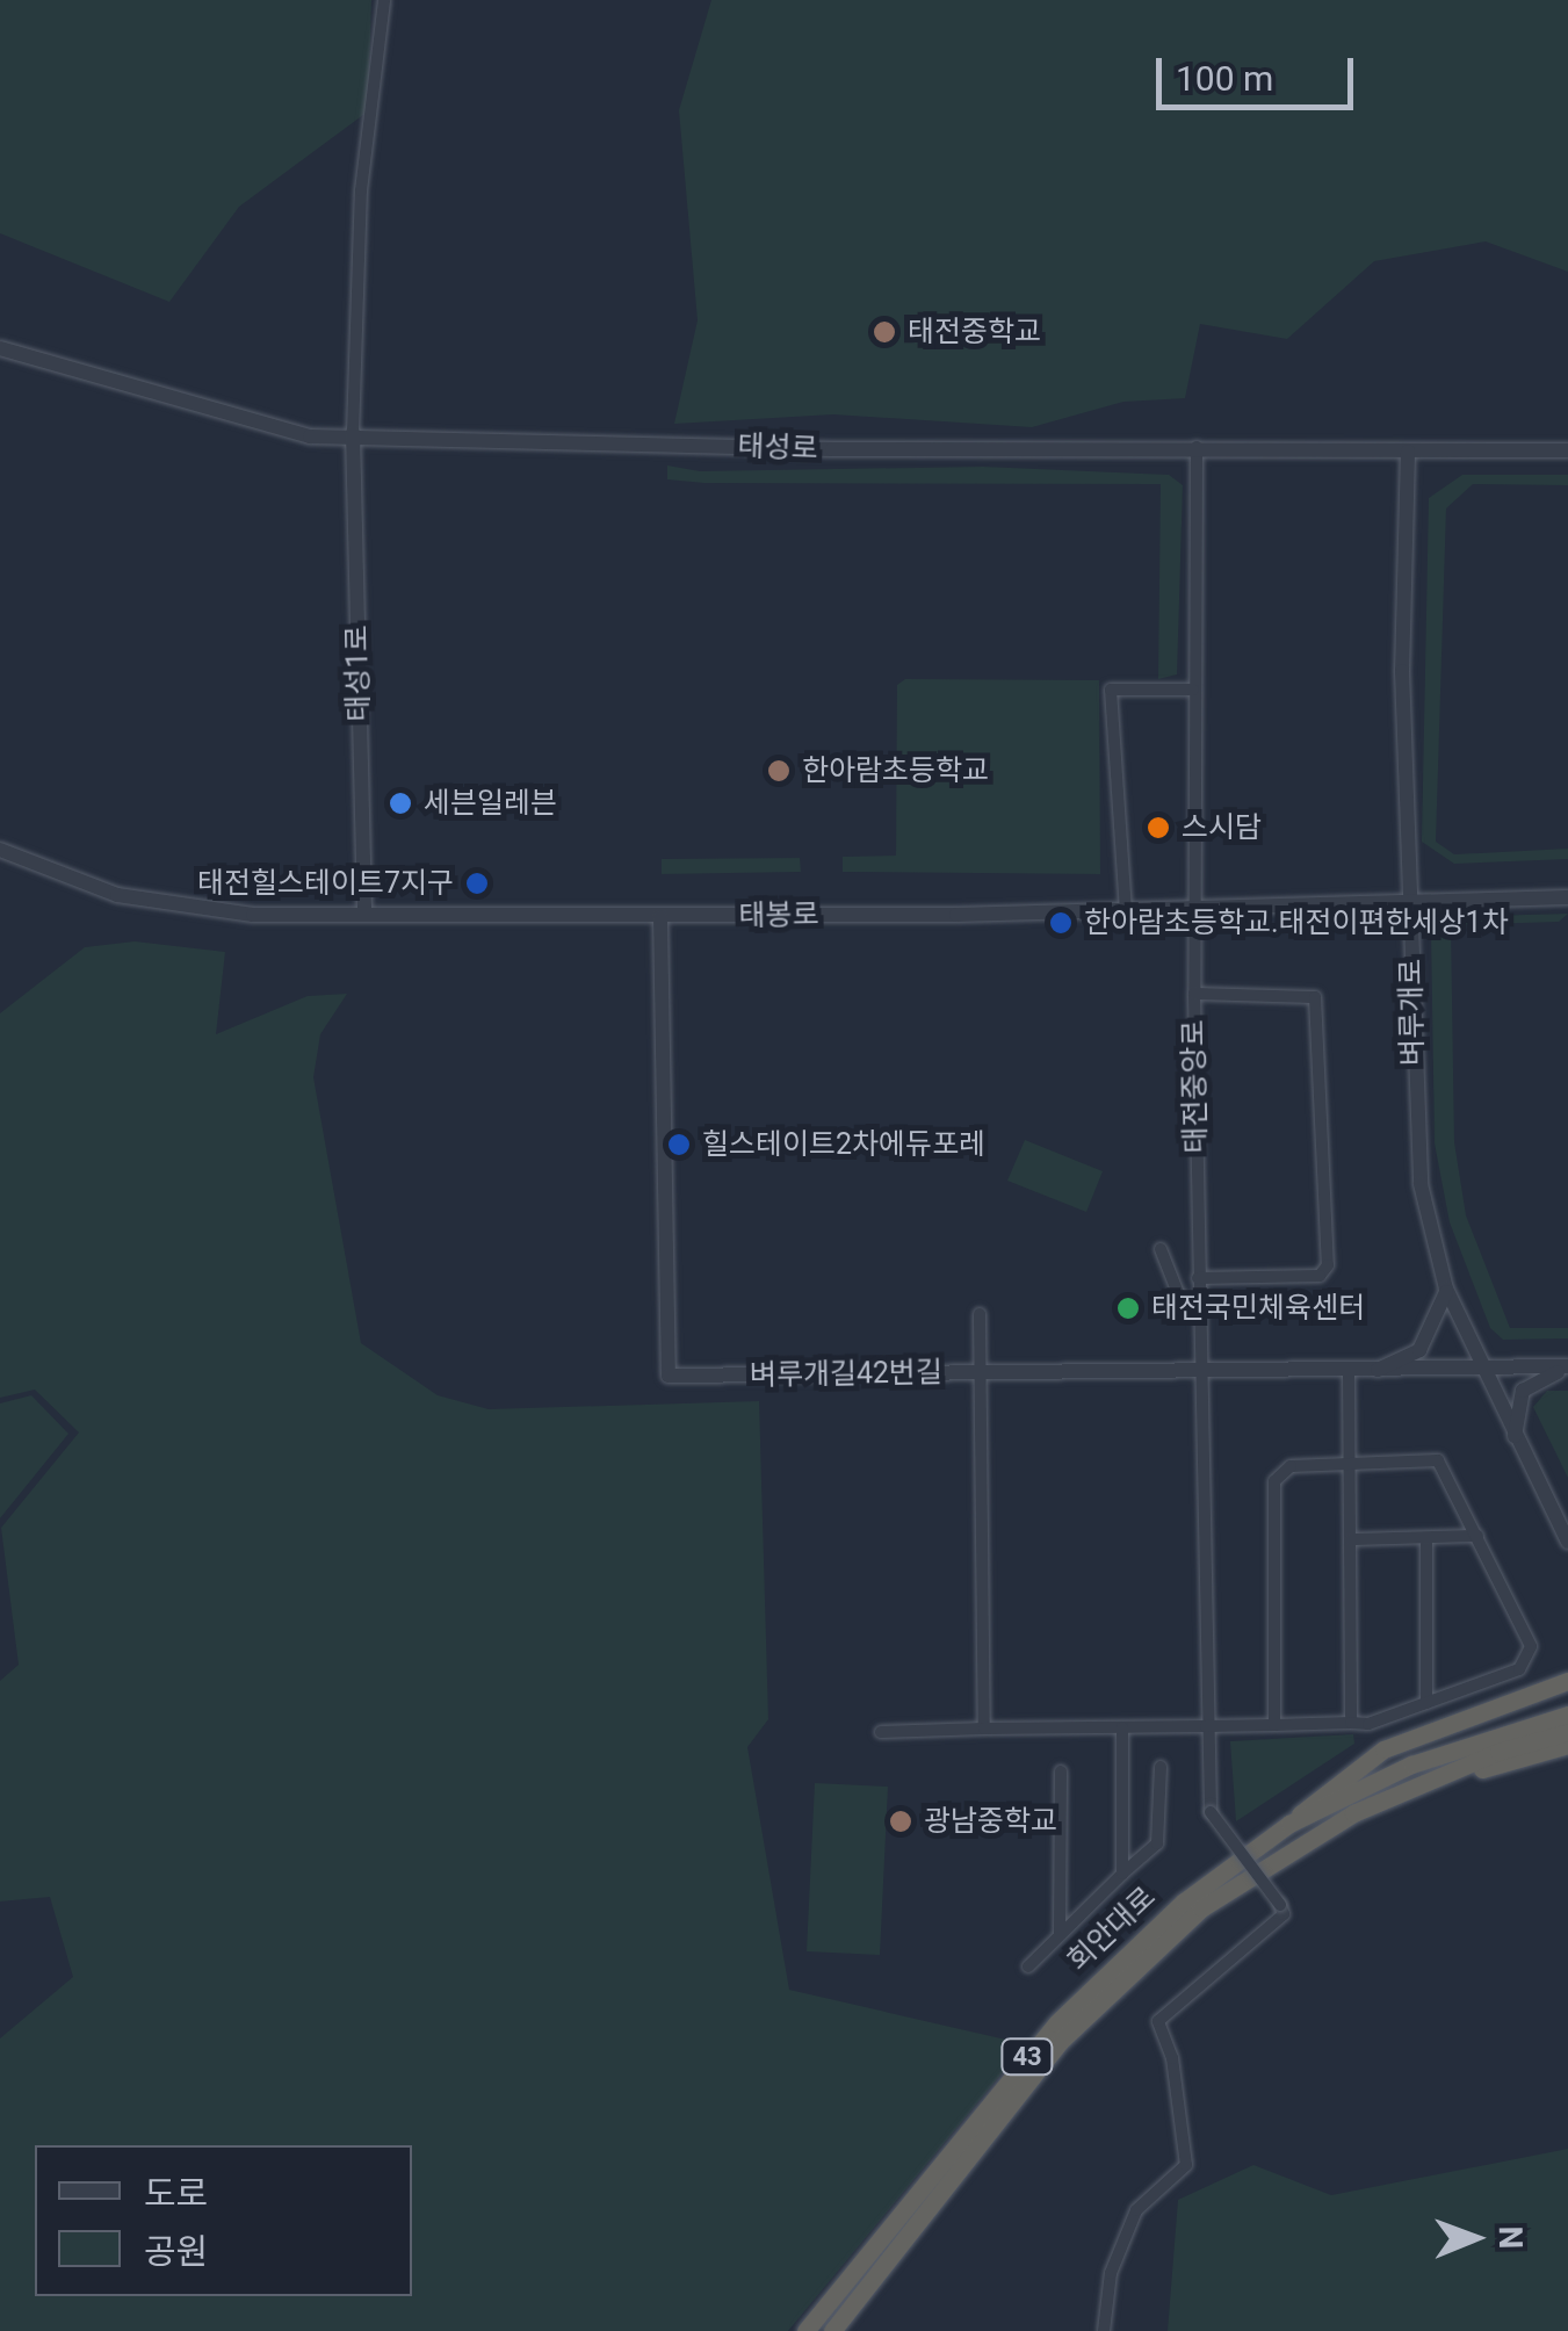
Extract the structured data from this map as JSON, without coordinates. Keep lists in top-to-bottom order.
{
  "streets": {
    "highway": ["회안대로", "43"],
    "street": [
      "태성로",
      "태성1로",
      "태봉로",
      "벼루개로",
      "태전중앙로",
      "벼루개길42번길"
    ]
  },
  "crossings": [
    ["태성로", "태성1로"],
    ["태성로", "벼루개로"],
    ["태성로", "태전중앙로"],
    ["태성1로", "태봉로"],
    ["태봉로", "벼루개로"],
    ["태봉로", "태전중앙로"],
    ["태봉로", "벼루개길42번길"],
    ["벼루개로", "벼루개길42번길"],
    ["태전중앙로", "벼루개길42번길"]
  ],
  "places": [
    "태전중학교",
    "한아람초등학교",
    "세븐일레븐",
    "스시담",
    "태전힐스테이트7지구",
    "한아람초등학교.태전이편한세상1차",
    "힐스테이트2차에듀포레",
    "태전국민체육센터",
    "광남중학교"
  ],
  "legend": ["도로", "공원"],
  "scale_bar": "100 m",
  "north": "right"
}
